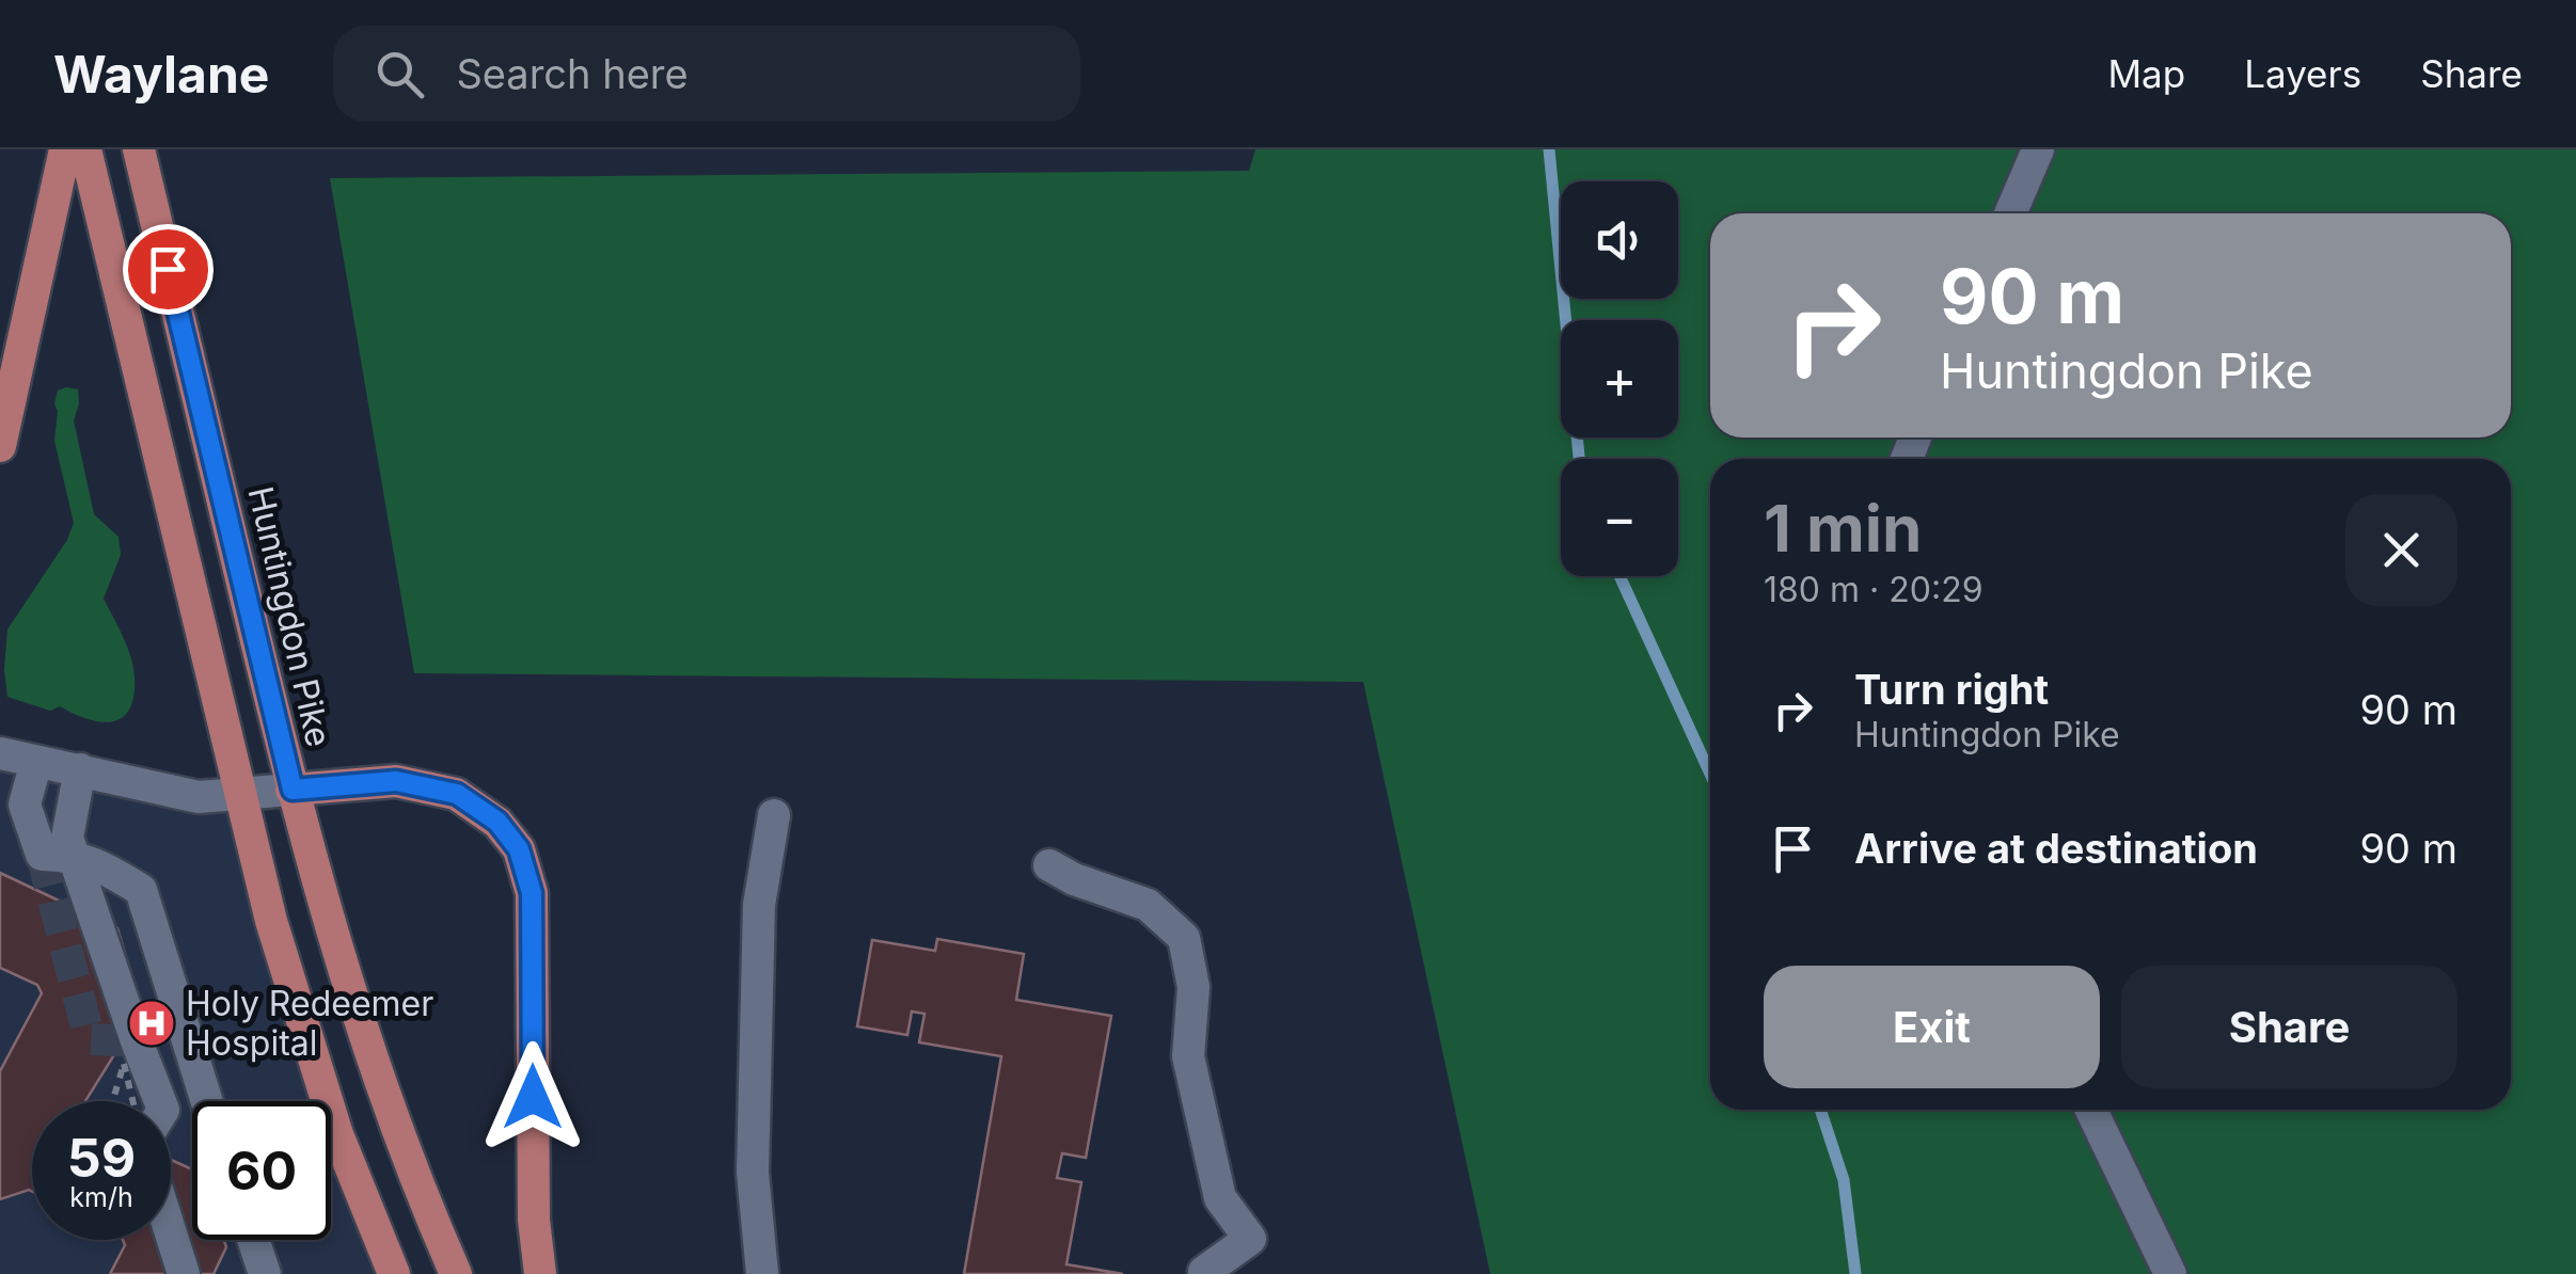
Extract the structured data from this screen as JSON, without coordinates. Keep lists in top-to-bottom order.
{
  "streets": {
    "main road": ["Huntingdon Pike"]
  },
  "places": {
    "hospital": ["Holy Redeemer Hospital"]
  },
  "page": {
    "header": "Waylane",
    "search": "Search here",
    "nav": ["Map", "Layers", "Share"],
    "map_buttons": ["+", "−"],
    "turn": ["90 m", "Huntingdon Pike"],
    "heading": ["1 min", "180 m · 20:29"],
    "list": [
      {
        "name": "Turn right",
        "note": "Huntingdon Pike",
        "value": "90 m"
      },
      {
        "name": "Arrive at destination",
        "value": "90 m"
      }
    ],
    "buttons": ["Exit", "Share"],
    "speed": "59 km/h",
    "limit": "60"
  }
}
